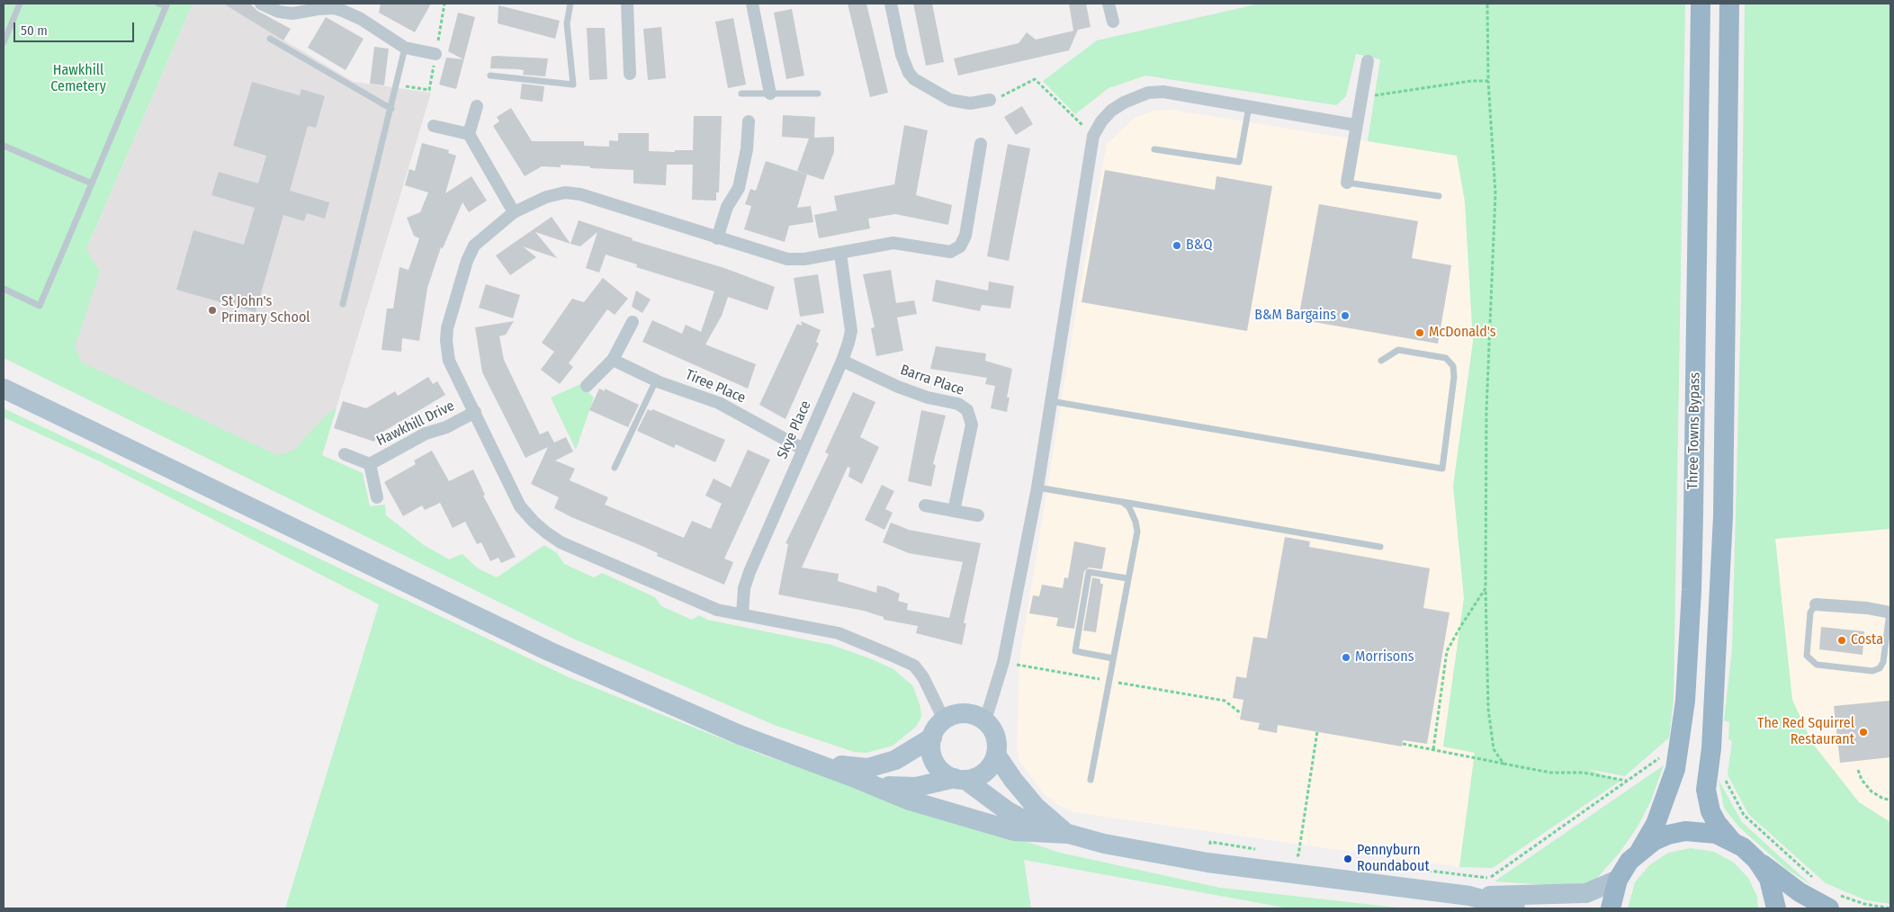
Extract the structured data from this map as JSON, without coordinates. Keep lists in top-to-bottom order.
{
  "streets": {
    "highway": ["Three Towns Bypass"],
    "street": [
      "Barra Place",
      "Tiree Place",
      "Hawkhill Drive",
      "Skye Place"
    ]
  },
  "crossings": [
    ["Barra Place", "Skye Place"],
    ["Tiree Place", "Skye Place"]
  ],
  "parks": ["Hawkhill Cemetery"],
  "places": [
    "B&Q",
    "St John's Primary School",
    "B&M Bargains",
    "McDonald's",
    "Costa",
    "Morrisons",
    "The Red Squirrel Restaurant",
    "Pennyburn Roundabout"
  ],
  "scale_bar": "50 m"
}
